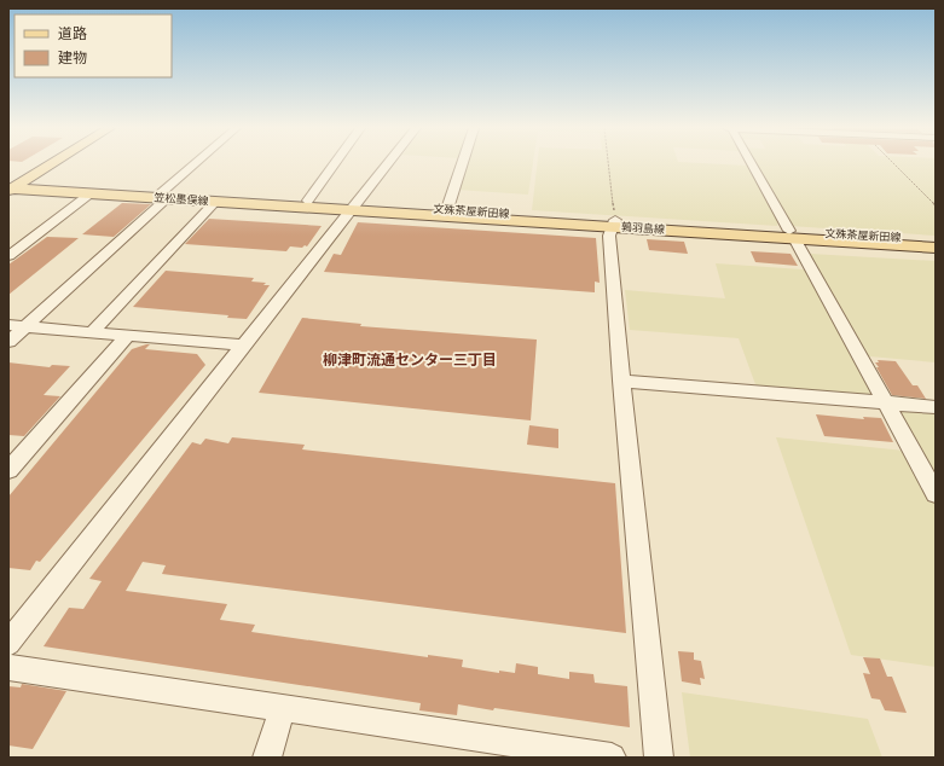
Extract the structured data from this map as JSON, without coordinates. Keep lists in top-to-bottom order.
{
  "streets": {
    "main road": ["笠松墨俣線", "文殊茶屋新田線", "鶉羽島線"]
  },
  "crossings": [
    ["笠松墨俣線", "文殊茶屋新田線"],
    ["笠松墨俣線", "鶉羽島線"],
    ["文殊茶屋新田線", "鶉羽島線"]
  ],
  "districts": ["柳津町流通センター三丁目"],
  "legend": ["道路", "建物"]
}
